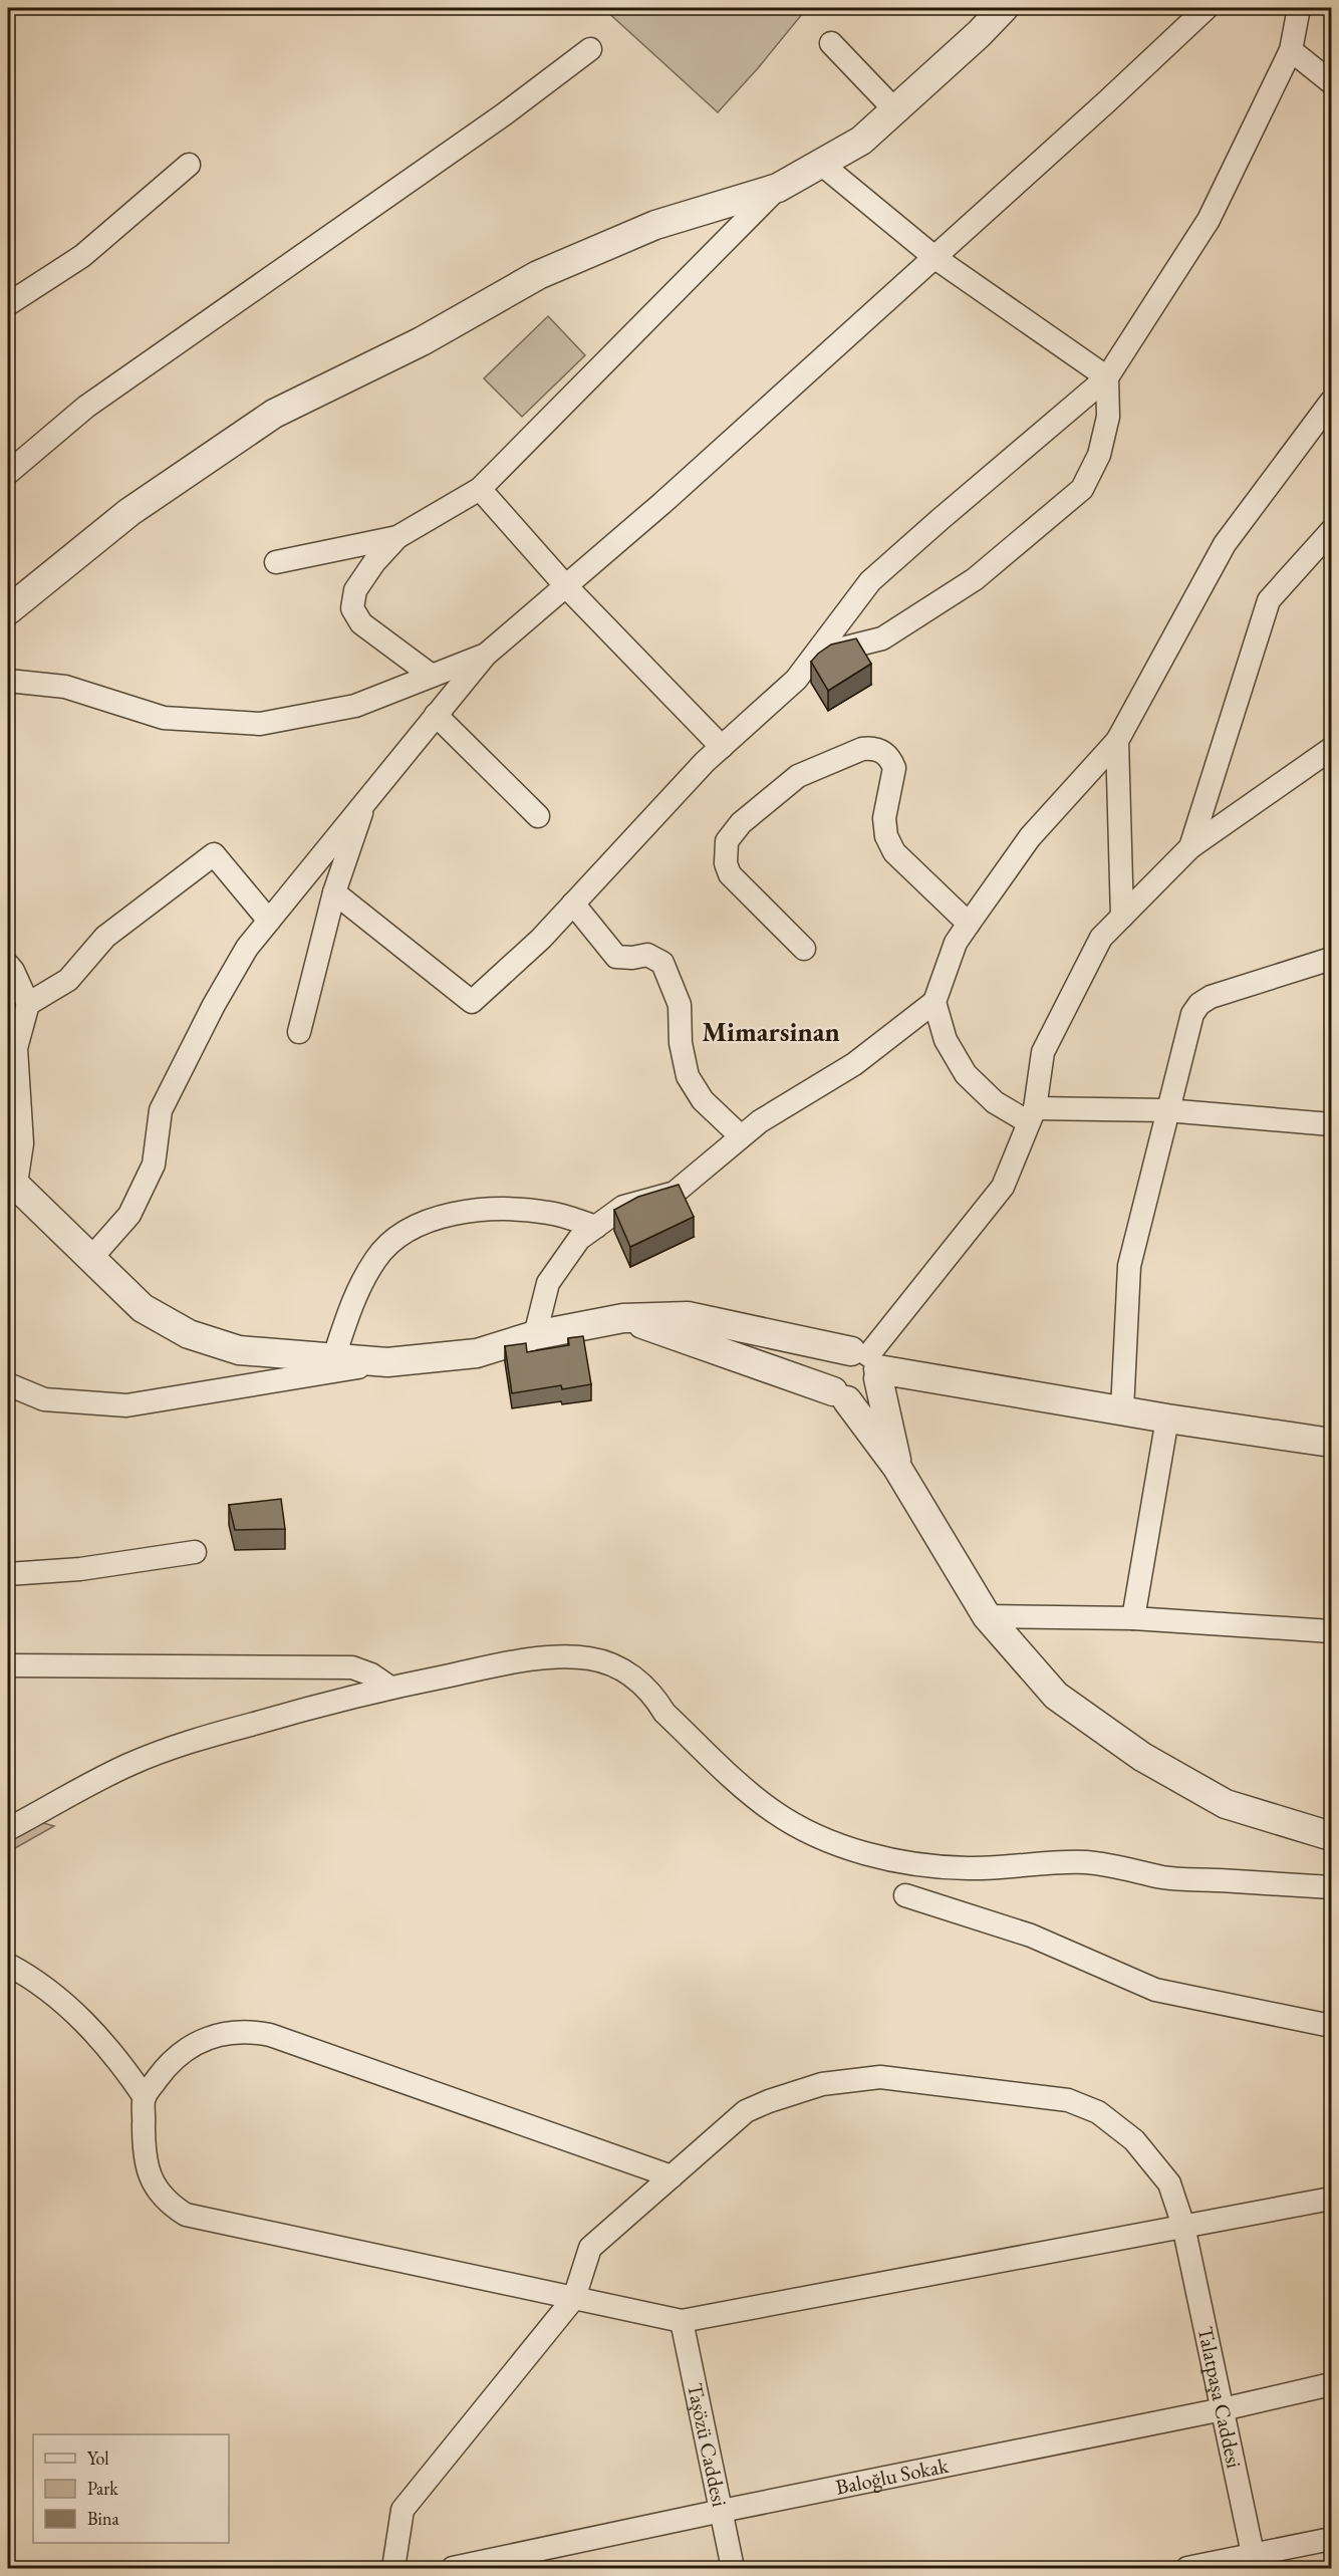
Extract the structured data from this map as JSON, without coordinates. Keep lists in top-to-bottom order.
{
  "streets": {
    "street": ["Talatpaşa Caddesi", "Taşözü Caddesi", "Baloğlu Sokak"]
  },
  "crossings": [
    ["Talatpaşa Caddesi", "Baloğlu Sokak"],
    ["Taşözü Caddesi", "Baloğlu Sokak"]
  ],
  "districts": ["Mimarsinan"],
  "legend": ["Yol", "Park", "Bina"]
}
